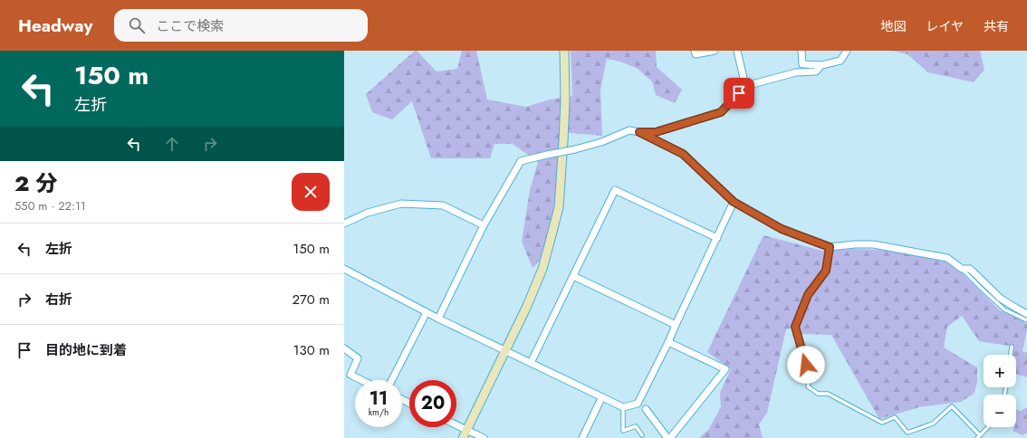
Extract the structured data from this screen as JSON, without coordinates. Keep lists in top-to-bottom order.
{
  "page": {
    "header": "Headway",
    "search": "ここで検索",
    "nav": ["地図", "レイヤ", "共有"],
    "turn": ["150 m", "左折"],
    "heading": ["2 分", "550 m · 22:11"],
    "list": [
      {
        "name": "左折",
        "value": "150 m"
      },
      {
        "name": "右折",
        "value": "270 m"
      },
      {
        "name": "目的地に到着",
        "value": "130 m"
      }
    ],
    "map_buttons": ["+", "−"],
    "speed": "11 km/h",
    "limit": "20"
  }
}
